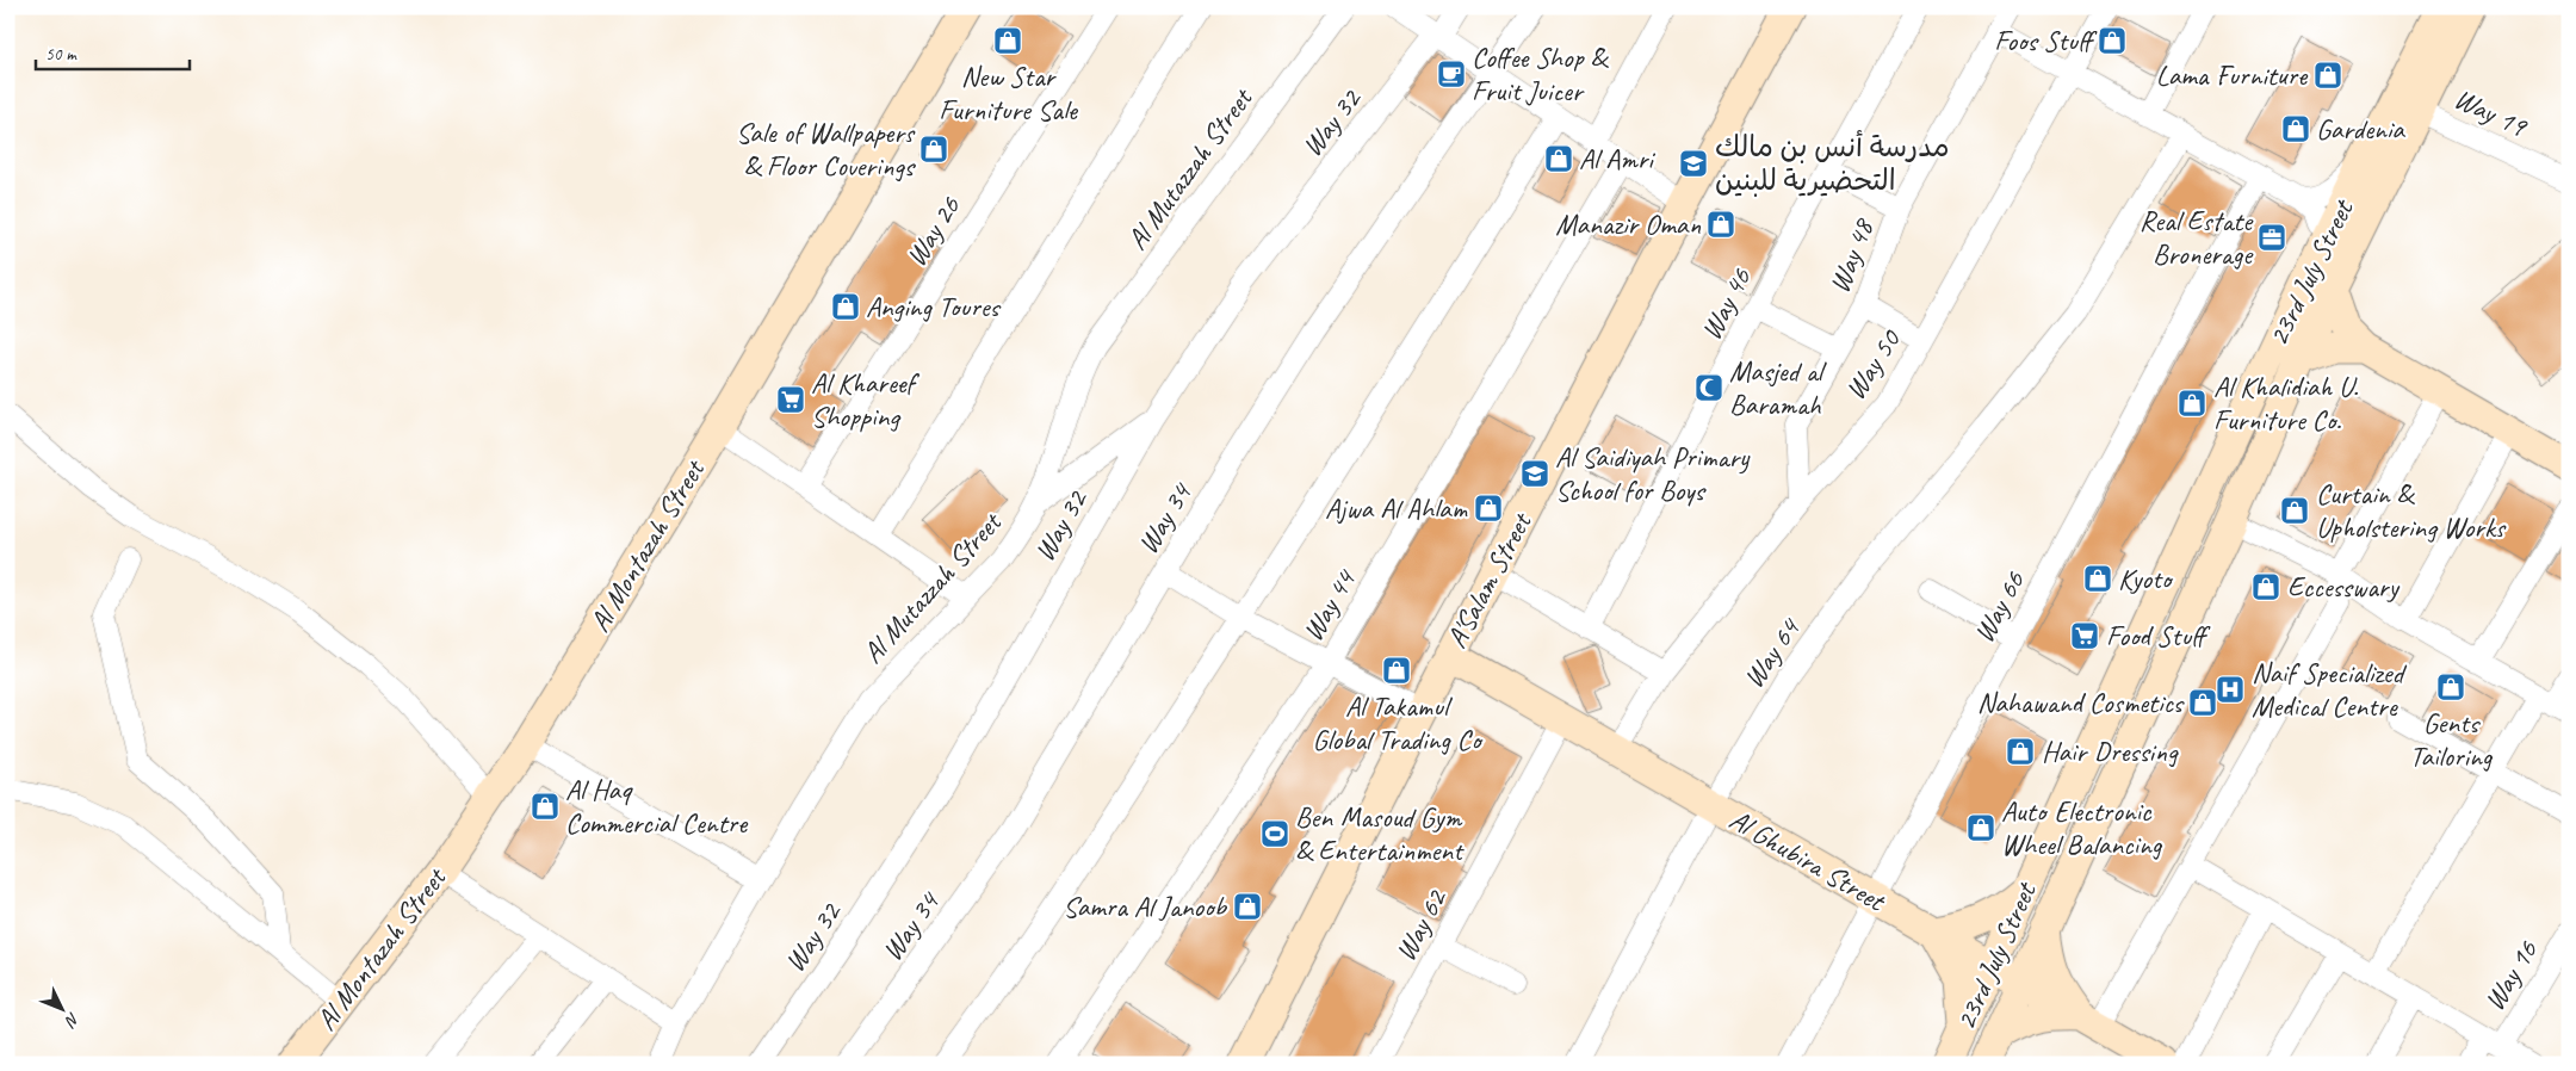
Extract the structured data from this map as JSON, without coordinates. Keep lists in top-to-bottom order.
{
  "streets": {
    "street": [
      "Way 19",
      "Way 32",
      "Al Mutazzah Street",
      "Way 26",
      "Way 48",
      "23rd July Street",
      "Way 46",
      "Way 50",
      "Way 34",
      "Al Montazah Street",
      "A'Salam Street",
      "Way 44",
      "Way 66",
      "Way 64",
      "Al Ghubira Street",
      "Way 62",
      "Way 16"
    ]
  },
  "crossings": [
    ["Way 19", "23rd July Street"],
    ["Way 48", "Way 50"],
    ["23rd July Street", "Al Ghubira Street"],
    ["Way 50", "Al Ghubira Street"],
    ["A'Salam Street", "Al Ghubira Street"],
    ["Way 66", "Al Ghubira Street"],
    ["Way 64", "Al Ghubira Street"],
    ["Al Ghubira Street", "Way 62"]
  ],
  "places": {
    "shop": [
      "New Star Furniture Sale",
      "Foos Stuff",
      "Lama Furniture",
      "Gardenia",
      "Sale of Wallpapers & Floor Coverings",
      "Al Amri",
      "Manazir Oman",
      "Anging Toures",
      "Al Khalidiah U. Furniture Co.",
      "Ajwa Al Ahlam",
      "Curtain & Upholstering Works",
      "Kyoto",
      "Eccesswary",
      "Al Takamul Global Trading Co",
      "Gents Tailoring",
      "Nahawand Cosmetics",
      "Hair Dressing",
      "Al Haq Commercial Centre",
      "Auto Electronic Wheel Balancing",
      "Samra Al Janoob"
    ],
    "cafe": ["Coffee Shop & Fruit Juicer"],
    "school or university": ["مدرسة أنس بن مالك التحضيرية للبنين", "Al Saidiyah Primary School for Boys"],
    "office": ["Real Estate Bronerage"],
    "mosque": ["Masjed al Baramah"],
    "supermarket": ["Al Khareef Shopping", "Food Stuff"],
    "hospital": ["Naif Specialized Medical Centre"],
    "sports": ["Ben Masoud Gym & Entertainment"]
  },
  "scale_bar": "50 m",
  "north": "bottom right"
}
